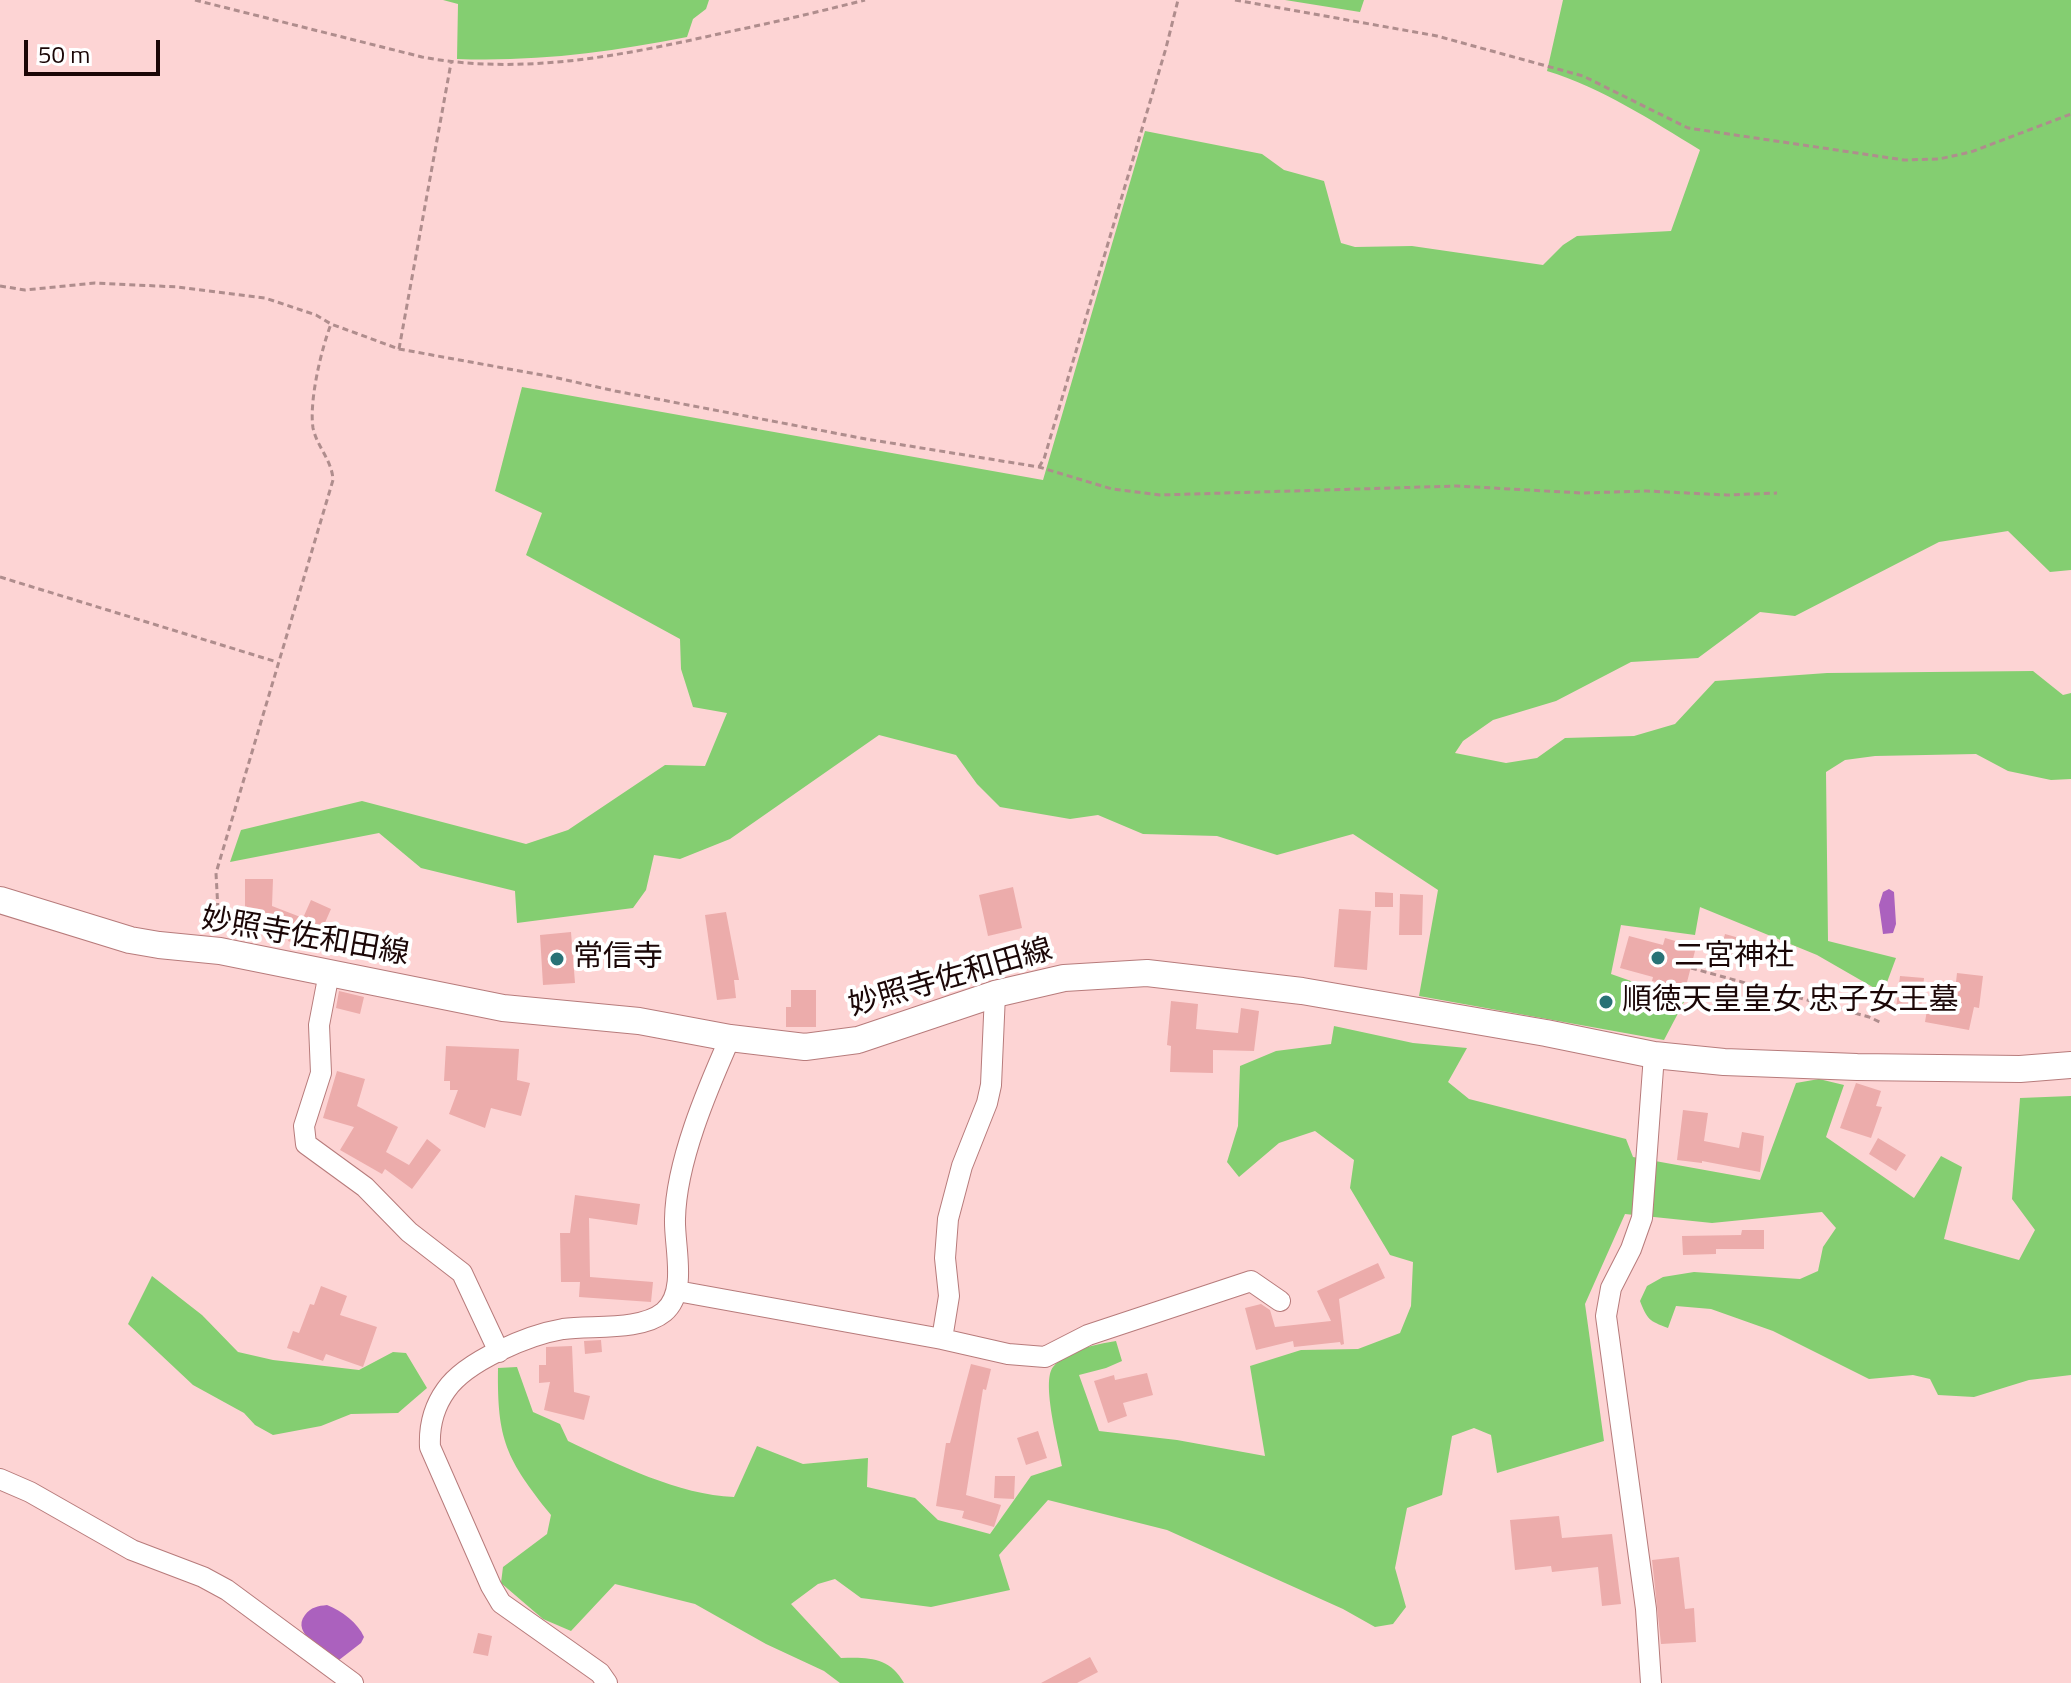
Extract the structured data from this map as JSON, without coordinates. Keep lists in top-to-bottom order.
{
  "streets": {
    "main road": ["妙照寺佐和田線"]
  },
  "places": ["二宮神社", "常信寺", "順徳天皇皇女 忠子女王墓"],
  "scale_bar": "50 m"
}
